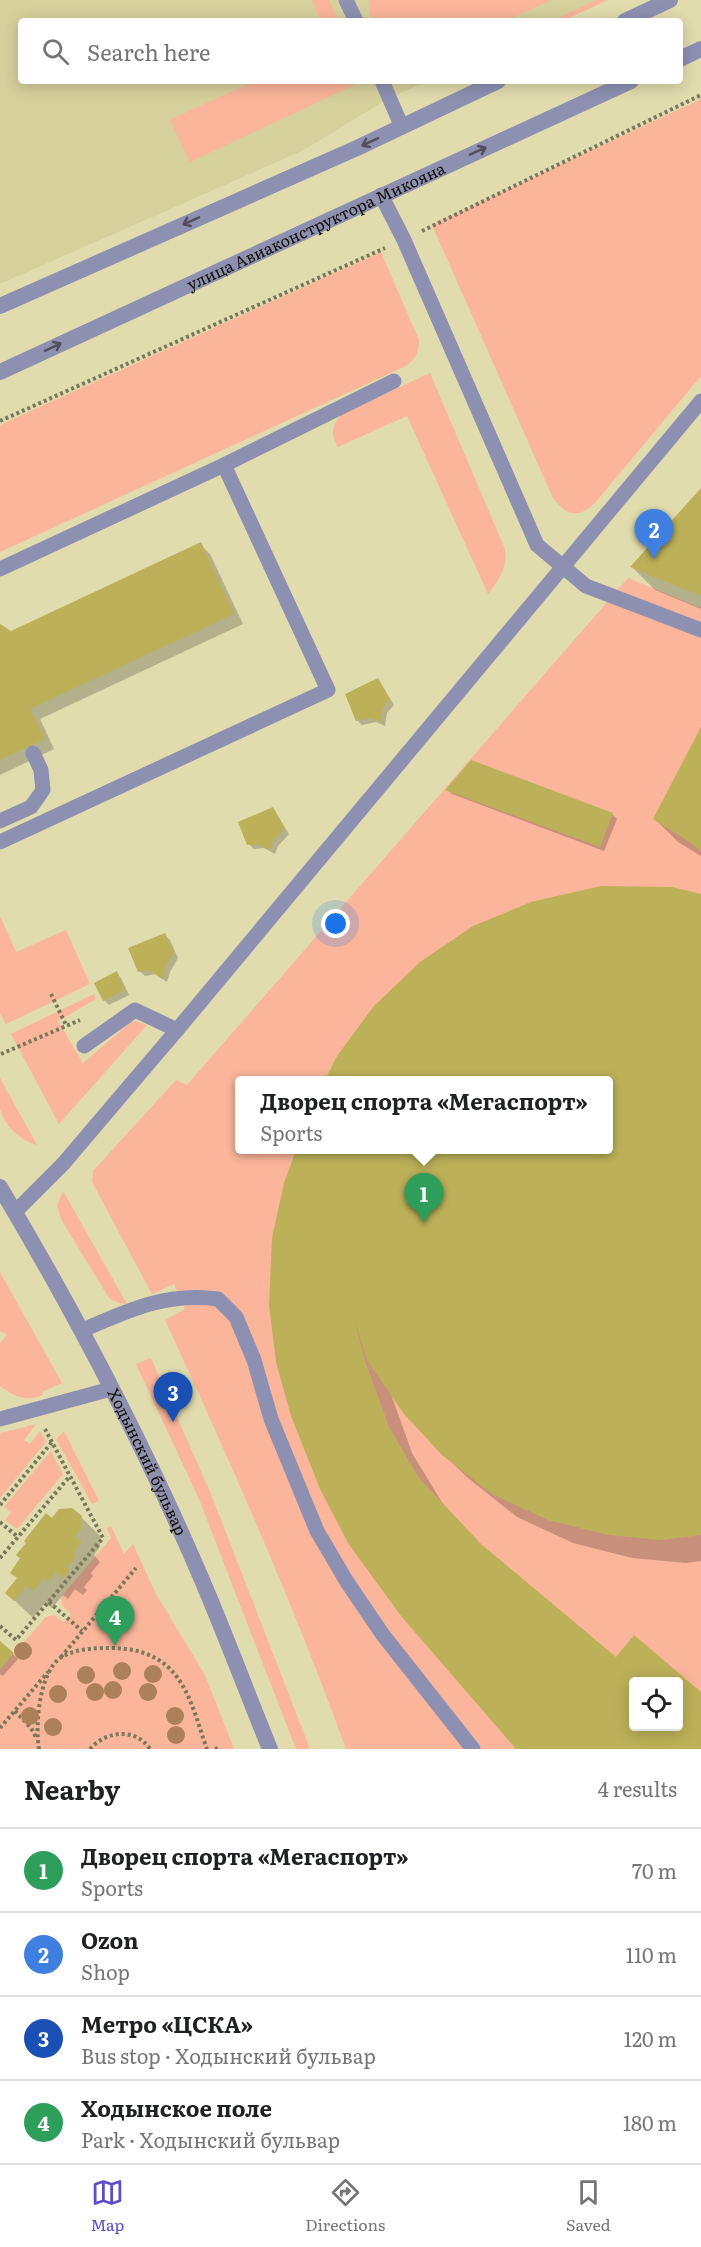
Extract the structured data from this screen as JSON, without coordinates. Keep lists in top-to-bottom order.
{
  "streets": {
    "street": ["улица Авиаконструктора Микояна", "Ходынский бульвар"]
  },
  "page": {
    "search": "Search here",
    "pins": [
      "2",
      "1",
      "3",
      "4"
    ],
    "popup": ["Дворец спорта «Мегаспорт»", "Sports"],
    "heading": ["Nearby", "4 results"],
    "list": [
      {
        "mark": "1",
        "name": "Дворец спорта «Мегаспорт»",
        "note": "Sports",
        "value": "70 m"
      },
      {
        "mark": "2",
        "name": "Ozon",
        "note": "Shop",
        "value": "110 m"
      },
      {
        "mark": "3",
        "name": "Метро «ЦСКА»",
        "note": "Bus stop · Ходынский бульвар",
        "value": "120 m"
      },
      {
        "mark": "4",
        "name": "Ходынское поле",
        "note": "Park · Ходынский бульвар",
        "value": "180 m"
      }
    ],
    "nav": ["Map", "Directions", "Saved"]
  }
}
